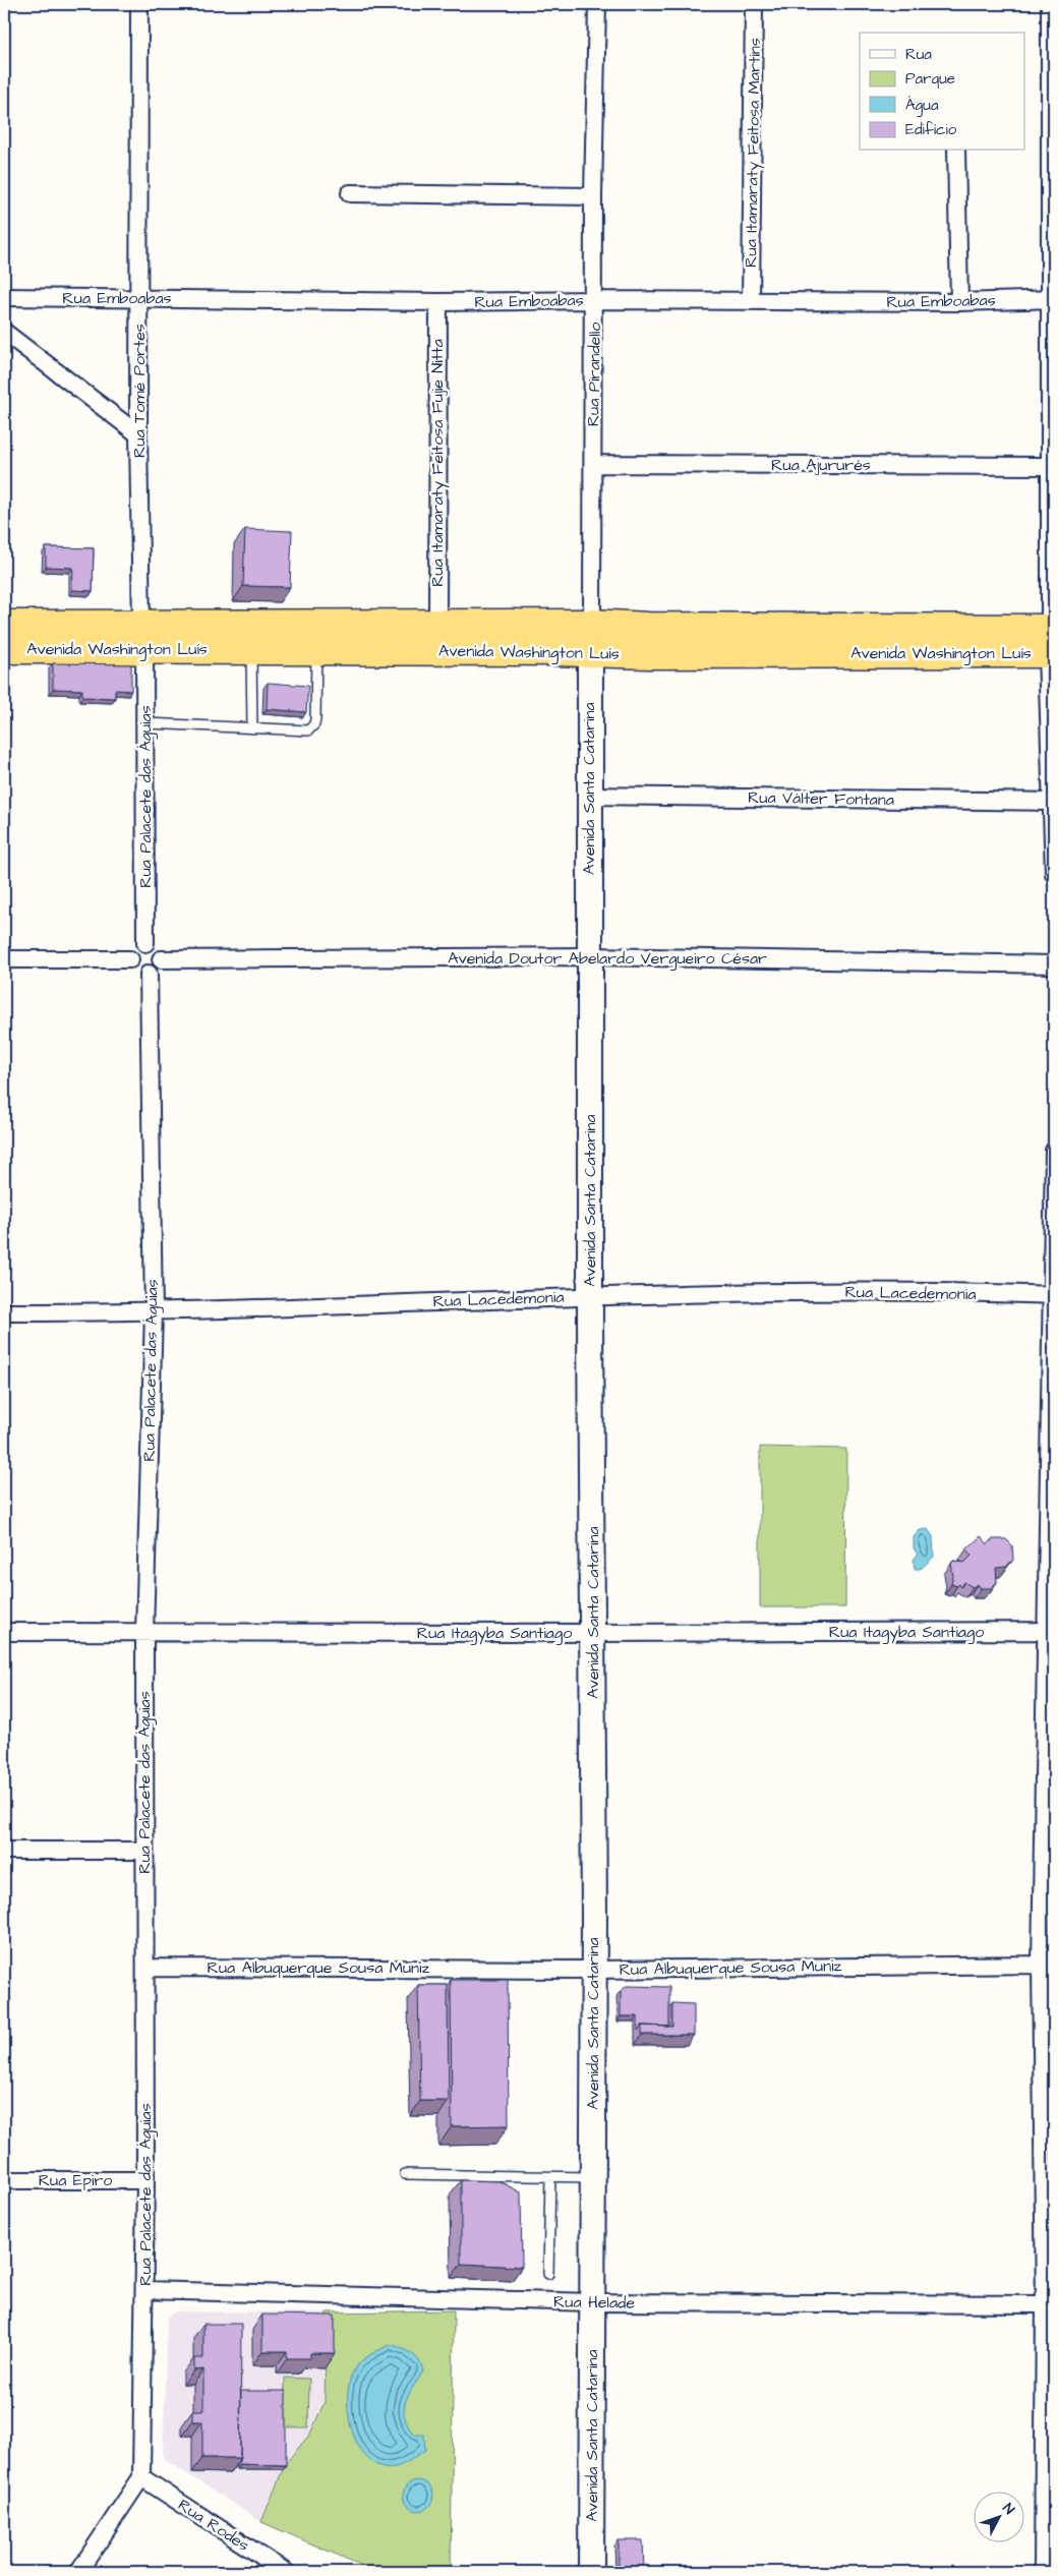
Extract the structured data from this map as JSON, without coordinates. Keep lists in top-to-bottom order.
{
  "streets": {
    "highway": ["Avenida Washington Luís"],
    "street": [
      "Rua Itamaraty Feitosa Martins",
      "Rua Emboabas",
      "Rua Pirandello",
      "Rua Tomé Portes",
      "Rua Itamaraty Feitosa Fujie Nitta",
      "Rua Ajururés",
      "Avenida Santa Catarina",
      "Rua Palacete das Águias",
      "Rua Válter Fontana",
      "Avenida Doutor Abelardo Vergueiro César",
      "Rua Lacedemonia",
      "Rua Itagyba Santiago",
      "Rua Albuquerque Sousa Muniz",
      "Rua Epiro",
      "Rua Helade",
      "Rua Rodes"
    ]
  },
  "crossings": [
    ["Rua Itamaraty Feitosa Martins", "Rua Emboabas"],
    ["Rua Emboabas", "Rua Pirandello"],
    ["Rua Emboabas", "Rua Tomé Portes"],
    ["Rua Emboabas", "Rua Itamaraty Feitosa Fujie Nitta"],
    ["Rua Pirandello", "Rua Ajururés"],
    ["Rua Pirandello", "Avenida Washington Luís"],
    ["Rua Tomé Portes", "Avenida Washington Luís"],
    ["Rua Tomé Portes", "Rua Palacete das Águias"],
    ["Rua Itamaraty Feitosa Fujie Nitta", "Avenida Washington Luís"],
    ["Avenida Washington Luís", "Avenida Santa Catarina"],
    ["Avenida Washington Luís", "Rua Palacete das Águias"],
    ["Avenida Santa Catarina", "Rua Válter Fontana"],
    ["Avenida Santa Catarina", "Avenida Doutor Abelardo Vergueiro César"],
    ["Avenida Santa Catarina", "Rua Lacedemonia"],
    ["Avenida Santa Catarina", "Rua Itagyba Santiago"],
    ["Avenida Santa Catarina", "Rua Albuquerque Sousa Muniz"],
    ["Avenida Santa Catarina", "Rua Helade"],
    ["Rua Palacete das Águias", "Avenida Doutor Abelardo Vergueiro César"],
    ["Rua Palacete das Águias", "Rua Lacedemonia"],
    ["Rua Palacete das Águias", "Rua Itagyba Santiago"],
    ["Rua Palacete das Águias", "Rua Albuquerque Sousa Muniz"],
    ["Rua Palacete das Águias", "Rua Epiro"],
    ["Rua Palacete das Águias", "Rua Helade"],
    ["Rua Palacete das Águias", "Rua Rodes"]
  ],
  "legend": [
    "Rua",
    "Parque",
    "Água",
    "Edifício"
  ],
  "north": "top right"
}
